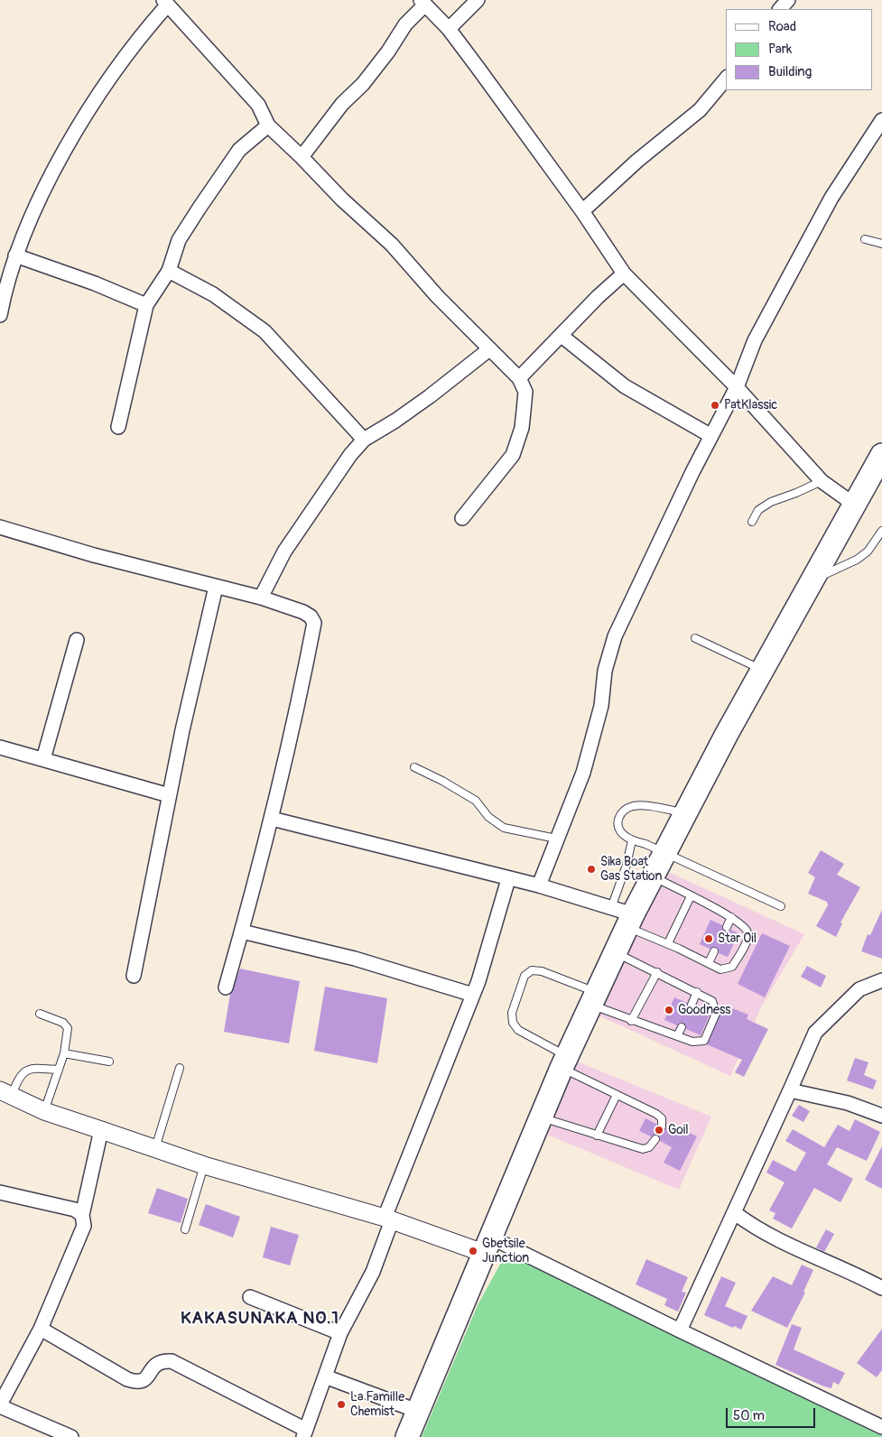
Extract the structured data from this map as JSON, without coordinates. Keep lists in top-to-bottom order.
{
  "districts": ["KAKASUNAKA NO.1"],
  "places": [
    "PatKlassic",
    "Sika Boat Gas Station",
    "Star Oil",
    "Goodness",
    "Goil",
    "Gbetsile Junction",
    "La Famille Chemist"
  ],
  "legend": ["Road", "Park", "Building"],
  "scale_bar": "50 m"
}
